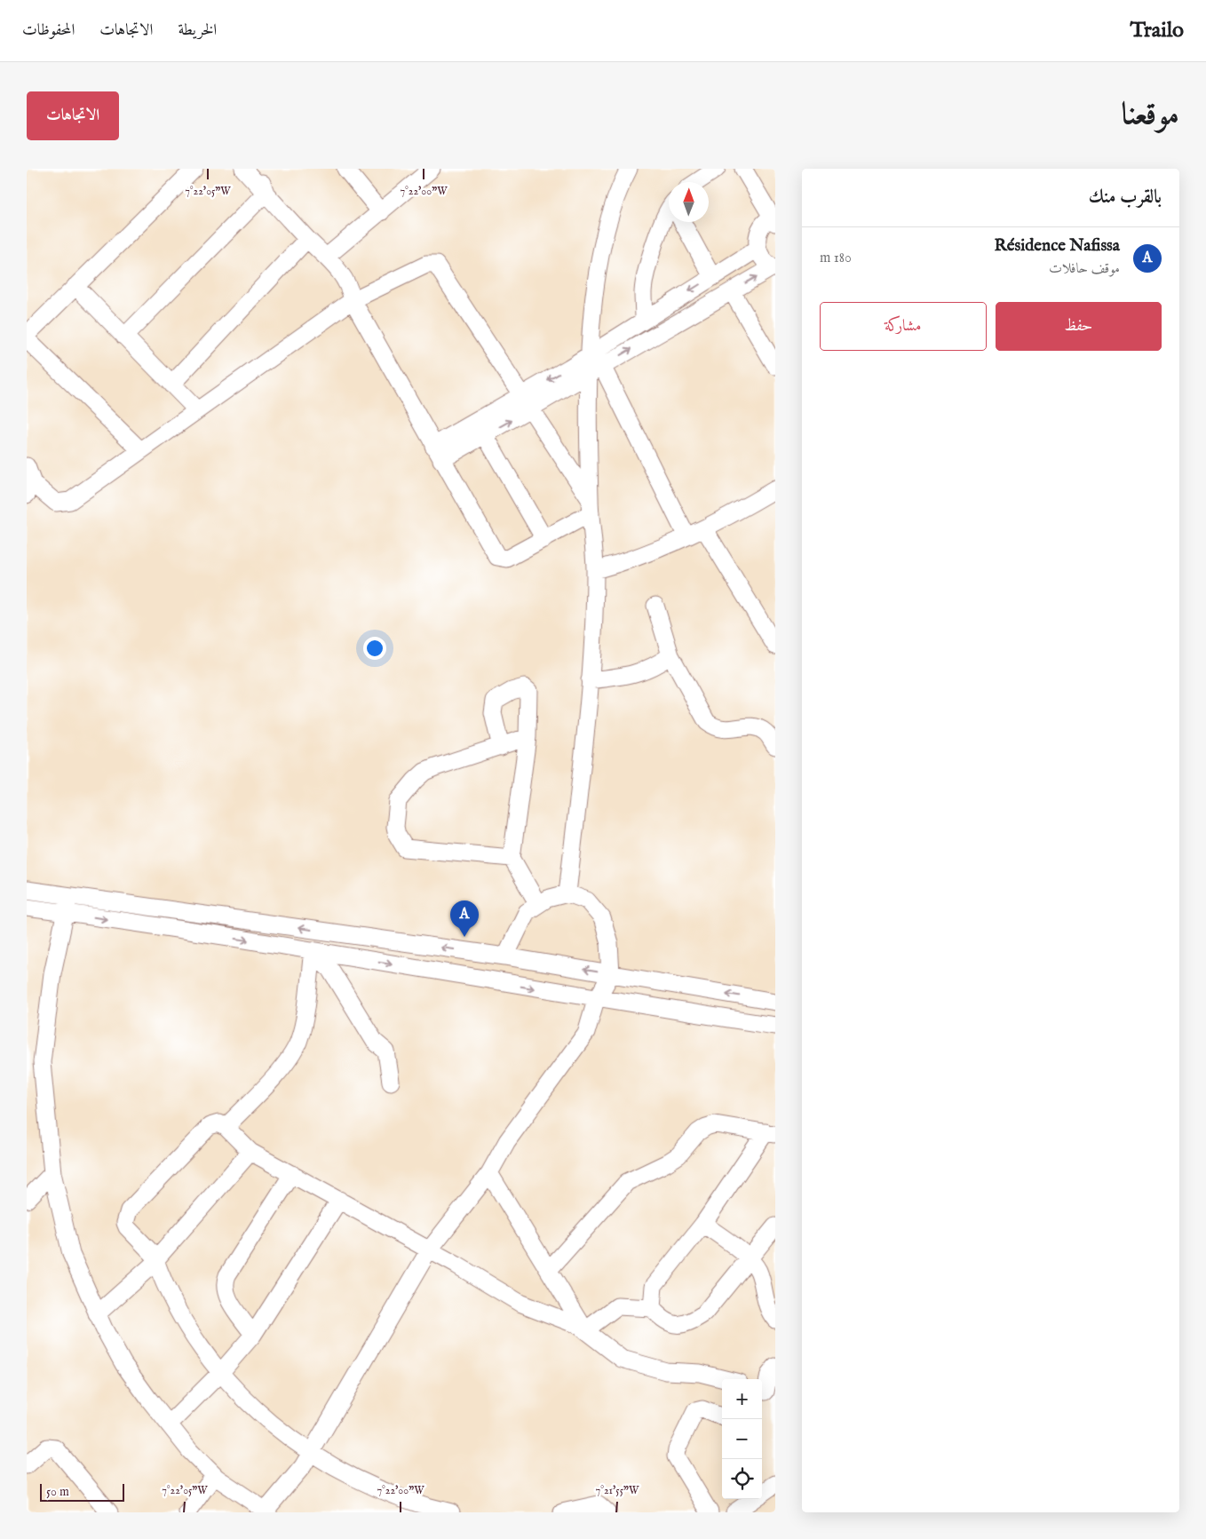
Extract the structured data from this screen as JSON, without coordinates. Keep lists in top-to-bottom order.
{
  "scale_bar": "50 m",
  "north": "top",
  "page": {
    "header": "Trailo",
    "nav": ["الخريطة", "الاتجاهات", "المحفوظات"],
    "title": "موقعنا",
    "buttons": [
      "الاتجاهات",
      ["حفظ", "مشاركة"]
    ],
    "heading": "بالقرب منك",
    "list": [
      {
        "mark": "A",
        "name": "Résidence Nafissa",
        "note": "موقف حافلات",
        "value": "180 m"
      }
    ],
    "pins": "A",
    "map_buttons": ["+", "−"],
    "scale": "50 m"
  },
  "coordinates": ["7°22'05\"W", "7°22'00\"W", "7°21'55\"W"]
}
